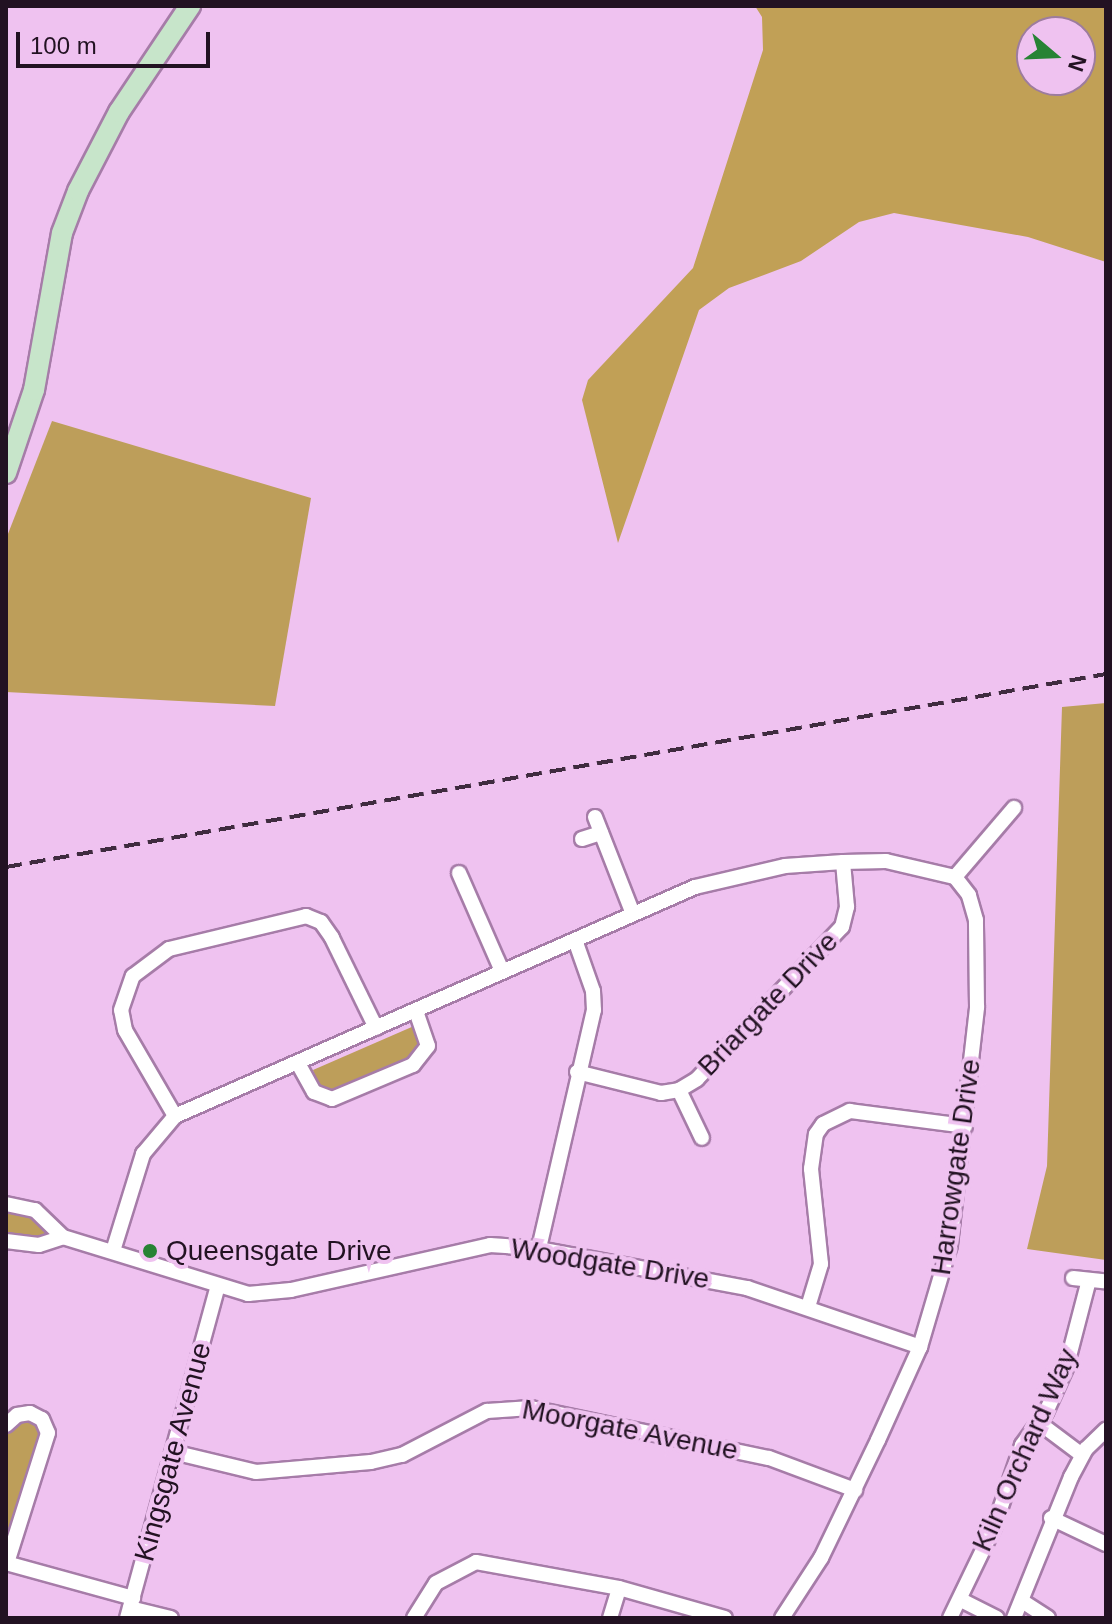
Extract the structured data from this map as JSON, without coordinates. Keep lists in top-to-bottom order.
{
  "streets": {
    "street": [
      "Briargate Drive",
      "Harrowgate Drive",
      "Woodgate Drive",
      "Moorgate Avenue",
      "Kiln Orchard Way",
      "Kingsgate Avenue"
    ]
  },
  "crossings": [
    ["Harrowgate Drive", "Woodgate Drive"],
    ["Harrowgate Drive", "Moorgate Avenue"],
    ["Woodgate Drive", "Kingsgate Avenue"],
    ["Moorgate Avenue", "Kingsgate Avenue"]
  ],
  "places": ["Queensgate Drive"],
  "scale_bar": "100 m",
  "north": "right"
}
